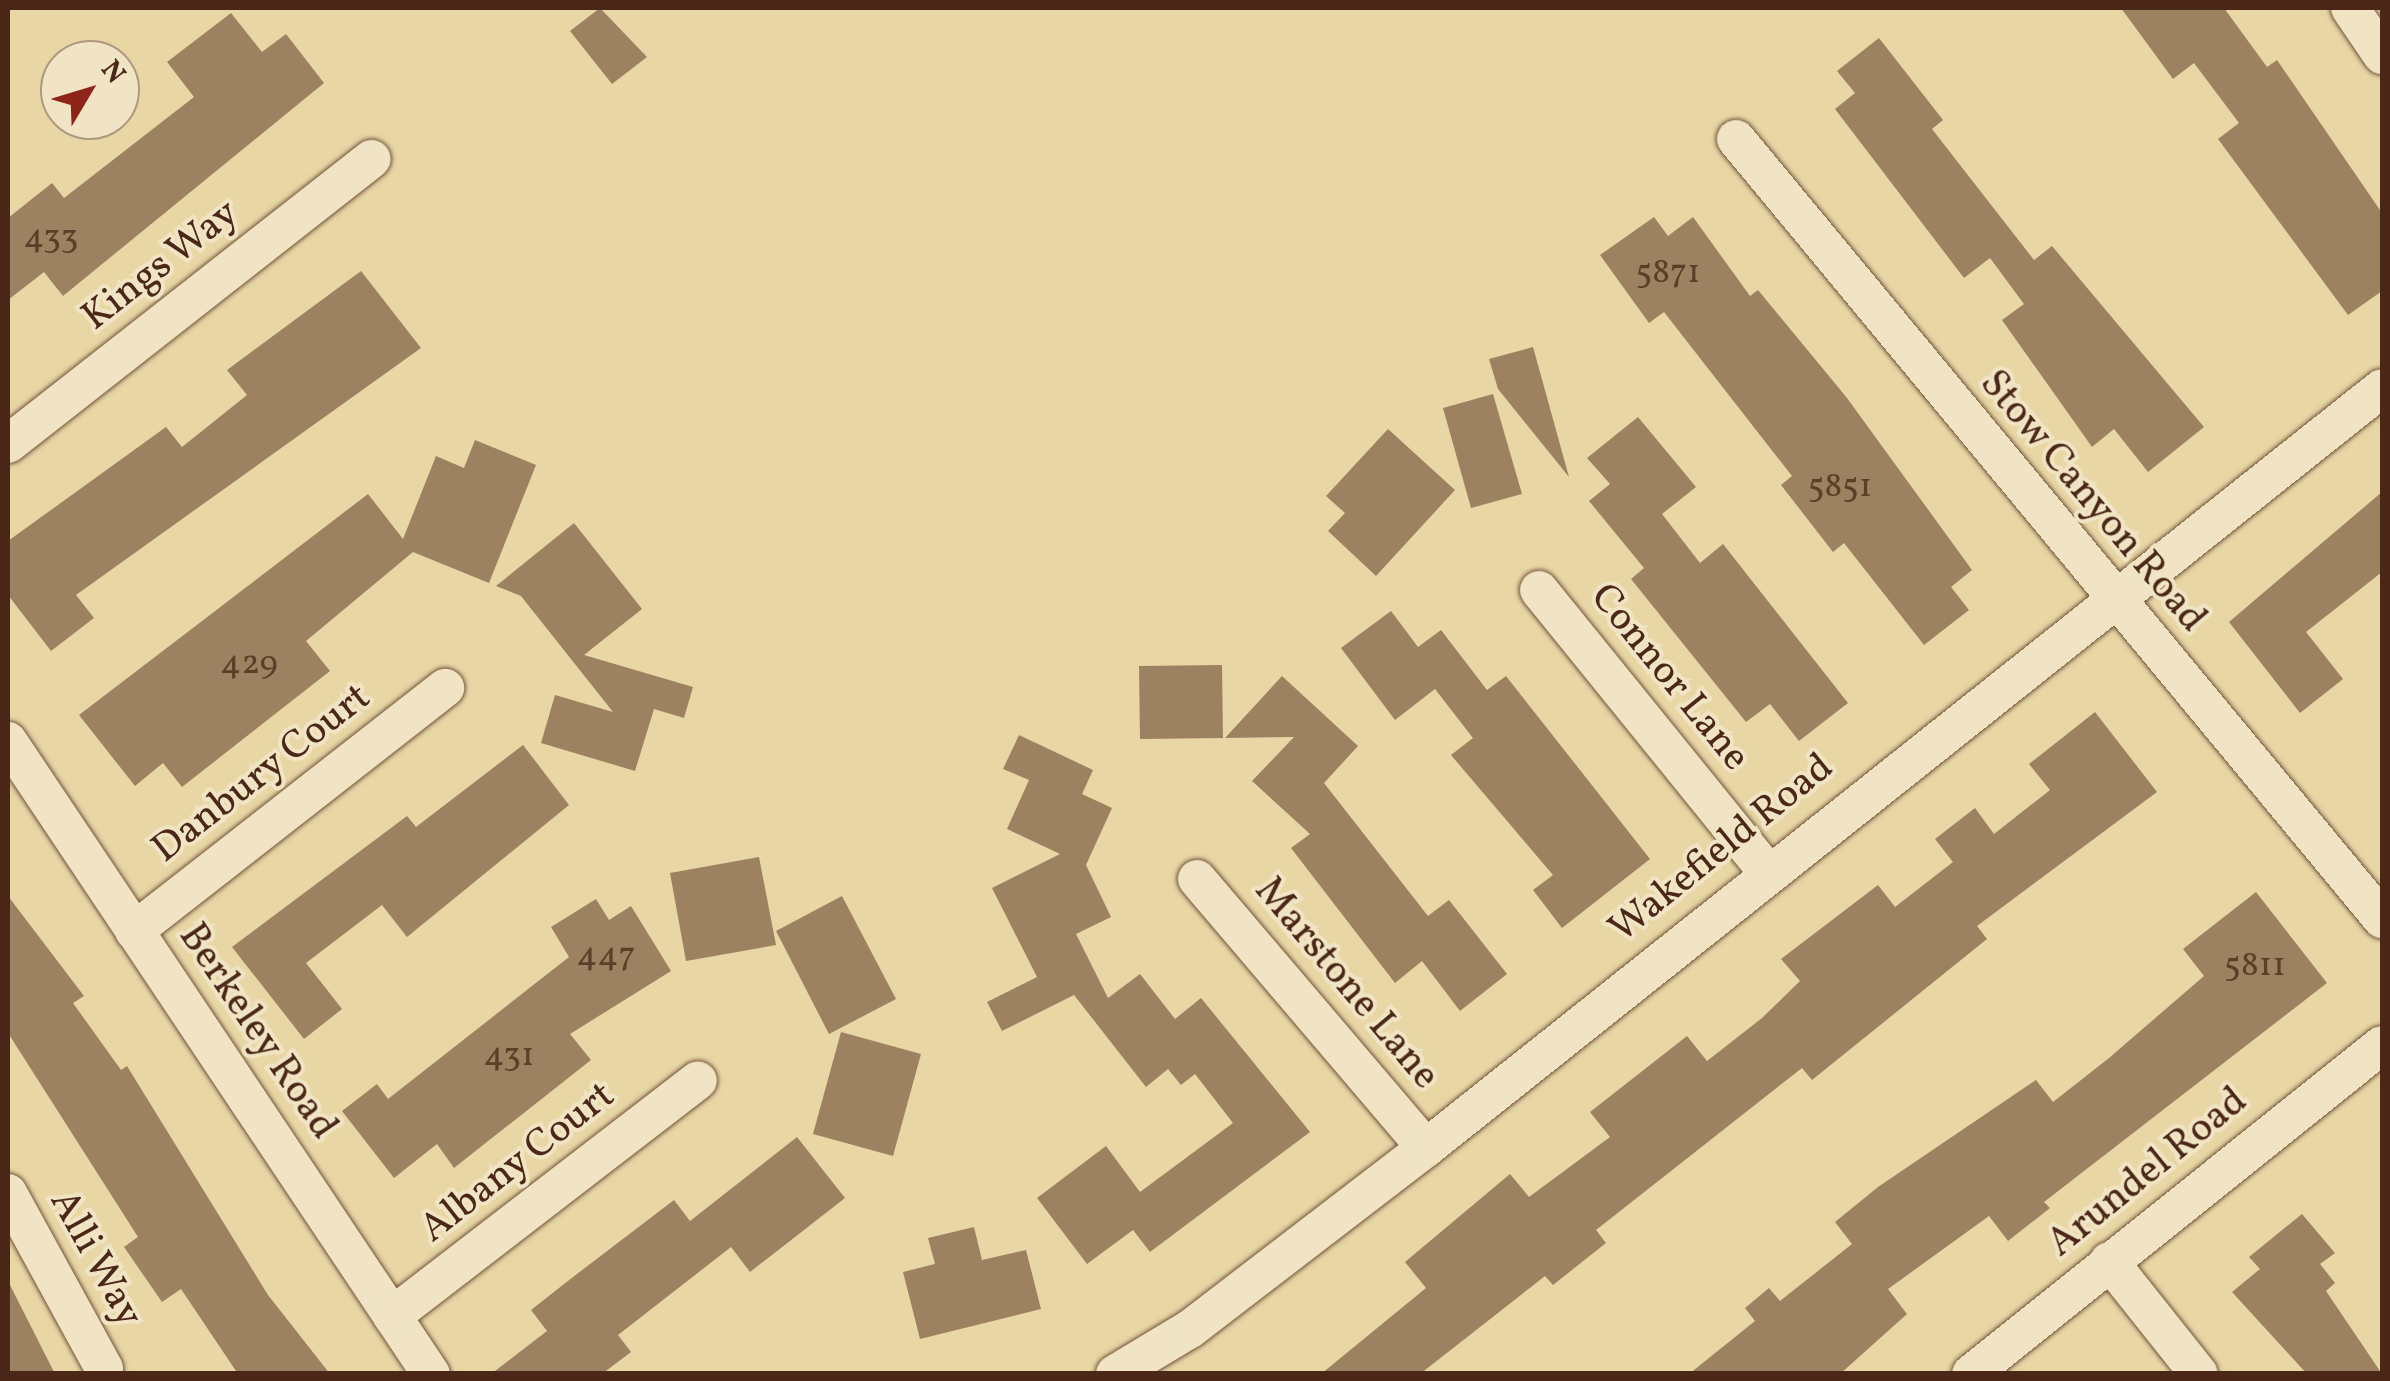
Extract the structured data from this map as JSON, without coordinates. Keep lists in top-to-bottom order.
{
  "streets": {
    "street": [
      "Kings Way",
      "Stow Canyon Road",
      "Connor Lane",
      "Danbury Court",
      "Wakefield Road",
      "Marstone Lane",
      "Berkeley Road",
      "Albany Court",
      "Arundel Road",
      "Alli Way"
    ]
  },
  "crossings": [
    ["Stow Canyon Road", "Wakefield Road"],
    ["Connor Lane", "Wakefield Road"],
    ["Danbury Court", "Berkeley Road"],
    ["Wakefield Road", "Marstone Lane"],
    ["Berkeley Road", "Albany Court"]
  ],
  "house_numbers": [
    "433",
    "5871",
    "5851",
    "429",
    "447",
    "5811",
    "431"
  ],
  "north": "top right"
}
